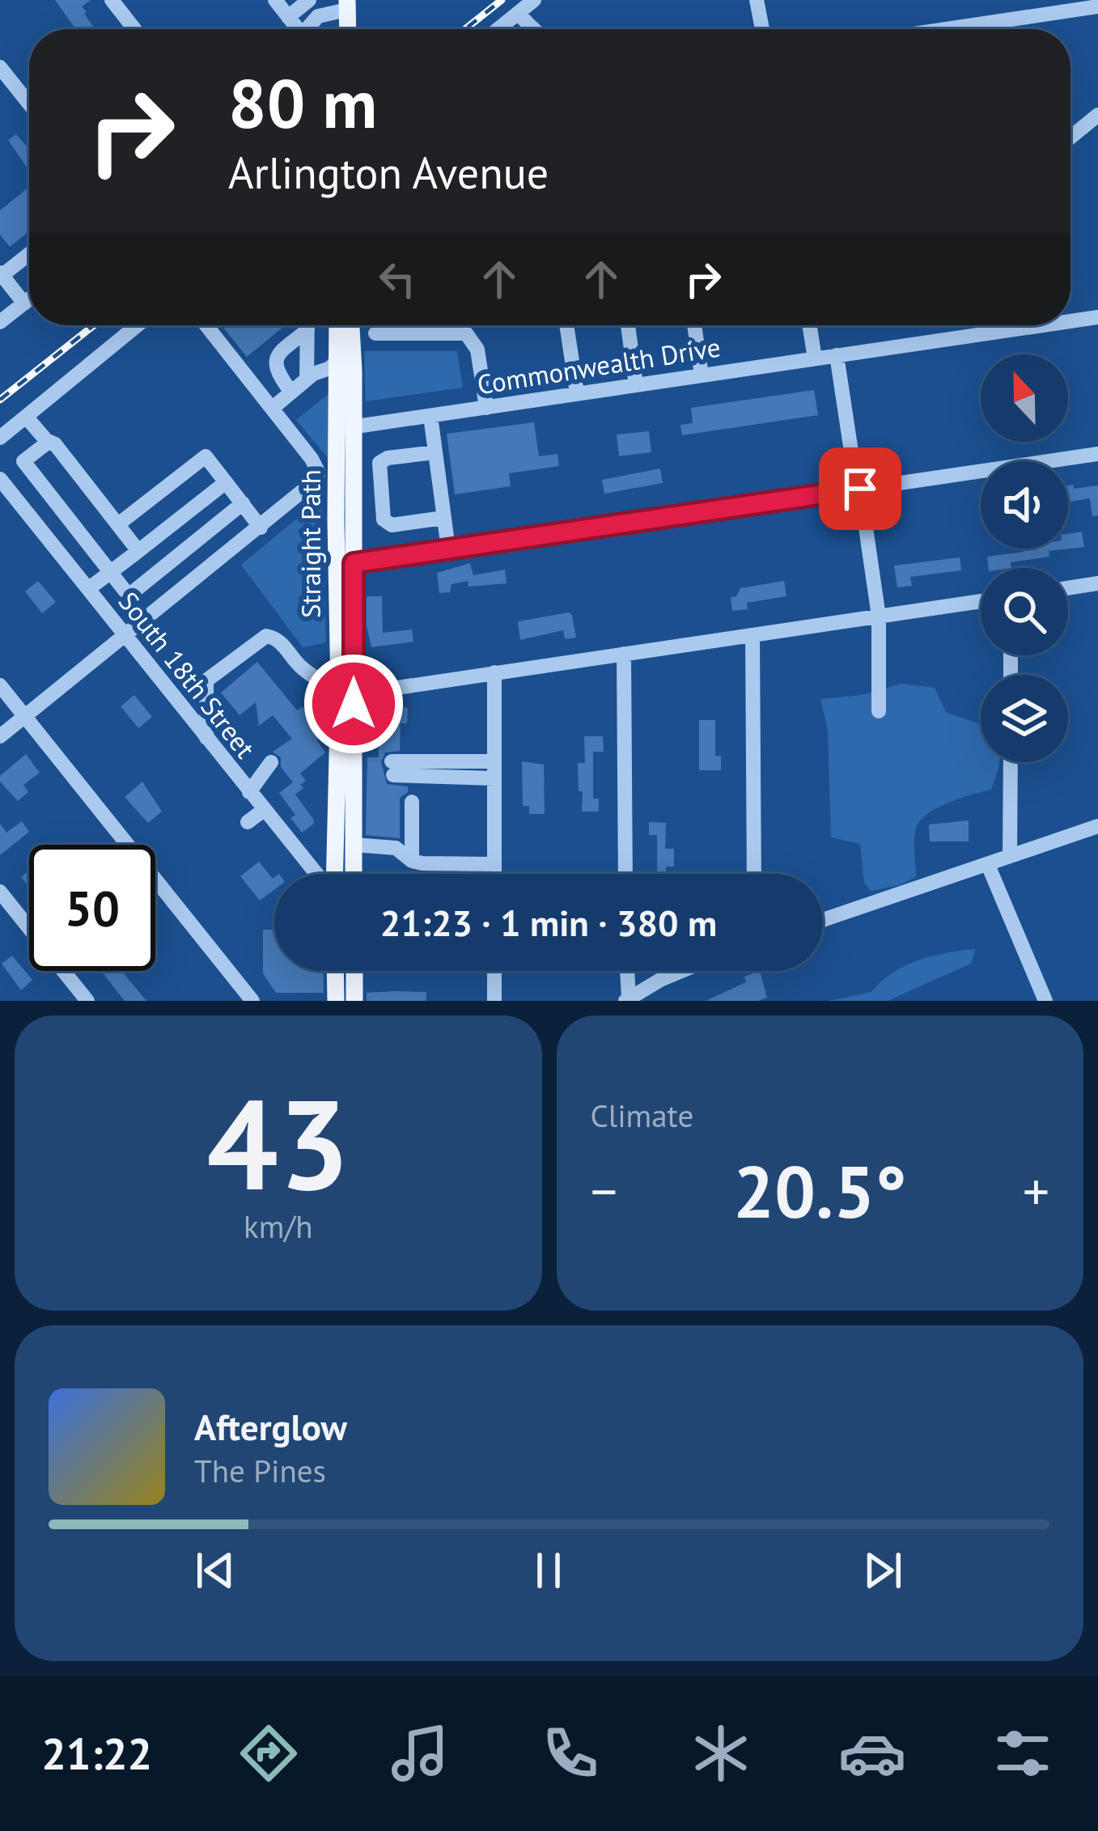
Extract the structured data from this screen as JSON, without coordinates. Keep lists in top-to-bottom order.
{
  "streets": {
    "main road": ["Straight Path"],
    "street": ["Commonwealth Drive", "South 18th Street"]
  },
  "crossings": [
    ["Commonwealth Drive", "Straight Path"]
  ],
  "north": "top",
  "page": {
    "turn": ["80 m", "Arlington Avenue"],
    "limit": "50",
    "trip": "21:23 · 1 min · 380 m",
    "tile": [
      ["43", "km/h"],
      "Climate"
    ],
    "heat": ["−", "20.5°", "+"],
    "song": ["Afterglow", "The Pines"],
    "tabs": "21:22"
  }
}
